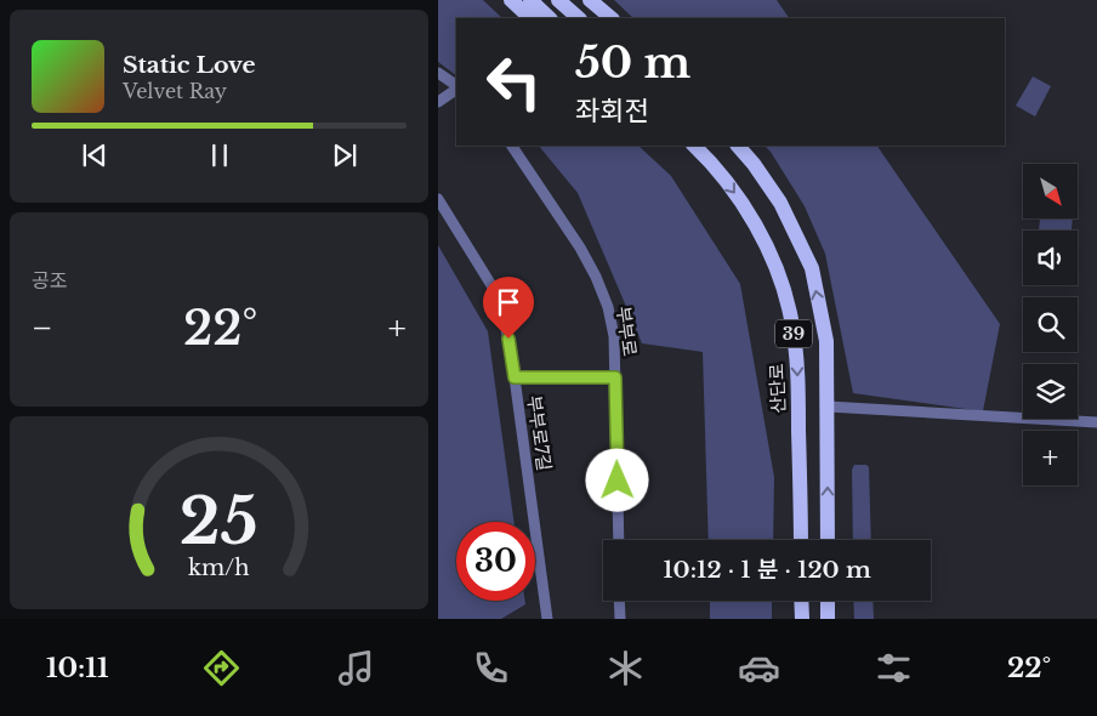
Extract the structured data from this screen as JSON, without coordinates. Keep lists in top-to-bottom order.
{
  "streets": {
    "main road": ["39", "산단로"],
    "street": ["부부로", "부부로7길"]
  },
  "north": "bottom right",
  "page": {
    "turn": ["50 m", "좌회전"],
    "song": ["Static Love", "Velvet Ray"],
    "map_buttons": "+",
    "tile": "공조",
    "heat": ["−", "22°", "+"],
    "limit": "30",
    "trip": "10:12 · 1 분 · 120 m",
    "tabs": ["10:11", "22°"],
    "gauge": ["25", "km/h"]
  }
}
